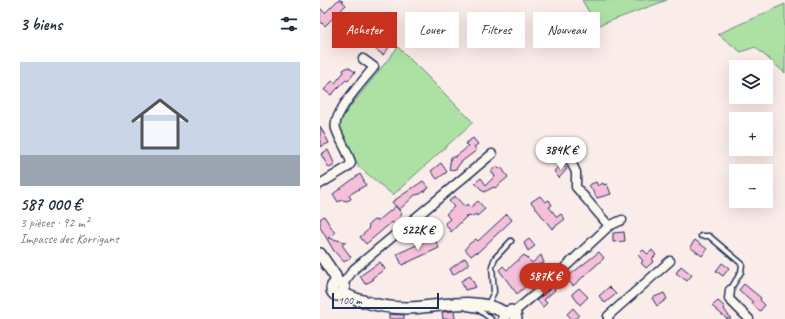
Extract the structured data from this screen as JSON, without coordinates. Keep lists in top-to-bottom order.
{
  "scale_bar": "100 m",
  "page": {
    "heading": "3 biens",
    "chip": [
      "Acheter",
      "Louer",
      "Filtres",
      "Nouveau"
    ],
    "list": [
      {
        "name": "587 000 €",
        "note": "3 pièces · 92 m² · Impasse des Korrigans"
      }
    ],
    "map_buttons": ["+", "−"],
    "price": ["384K €", "522K €", "587K €"],
    "scale": "100 m"
  }
}
